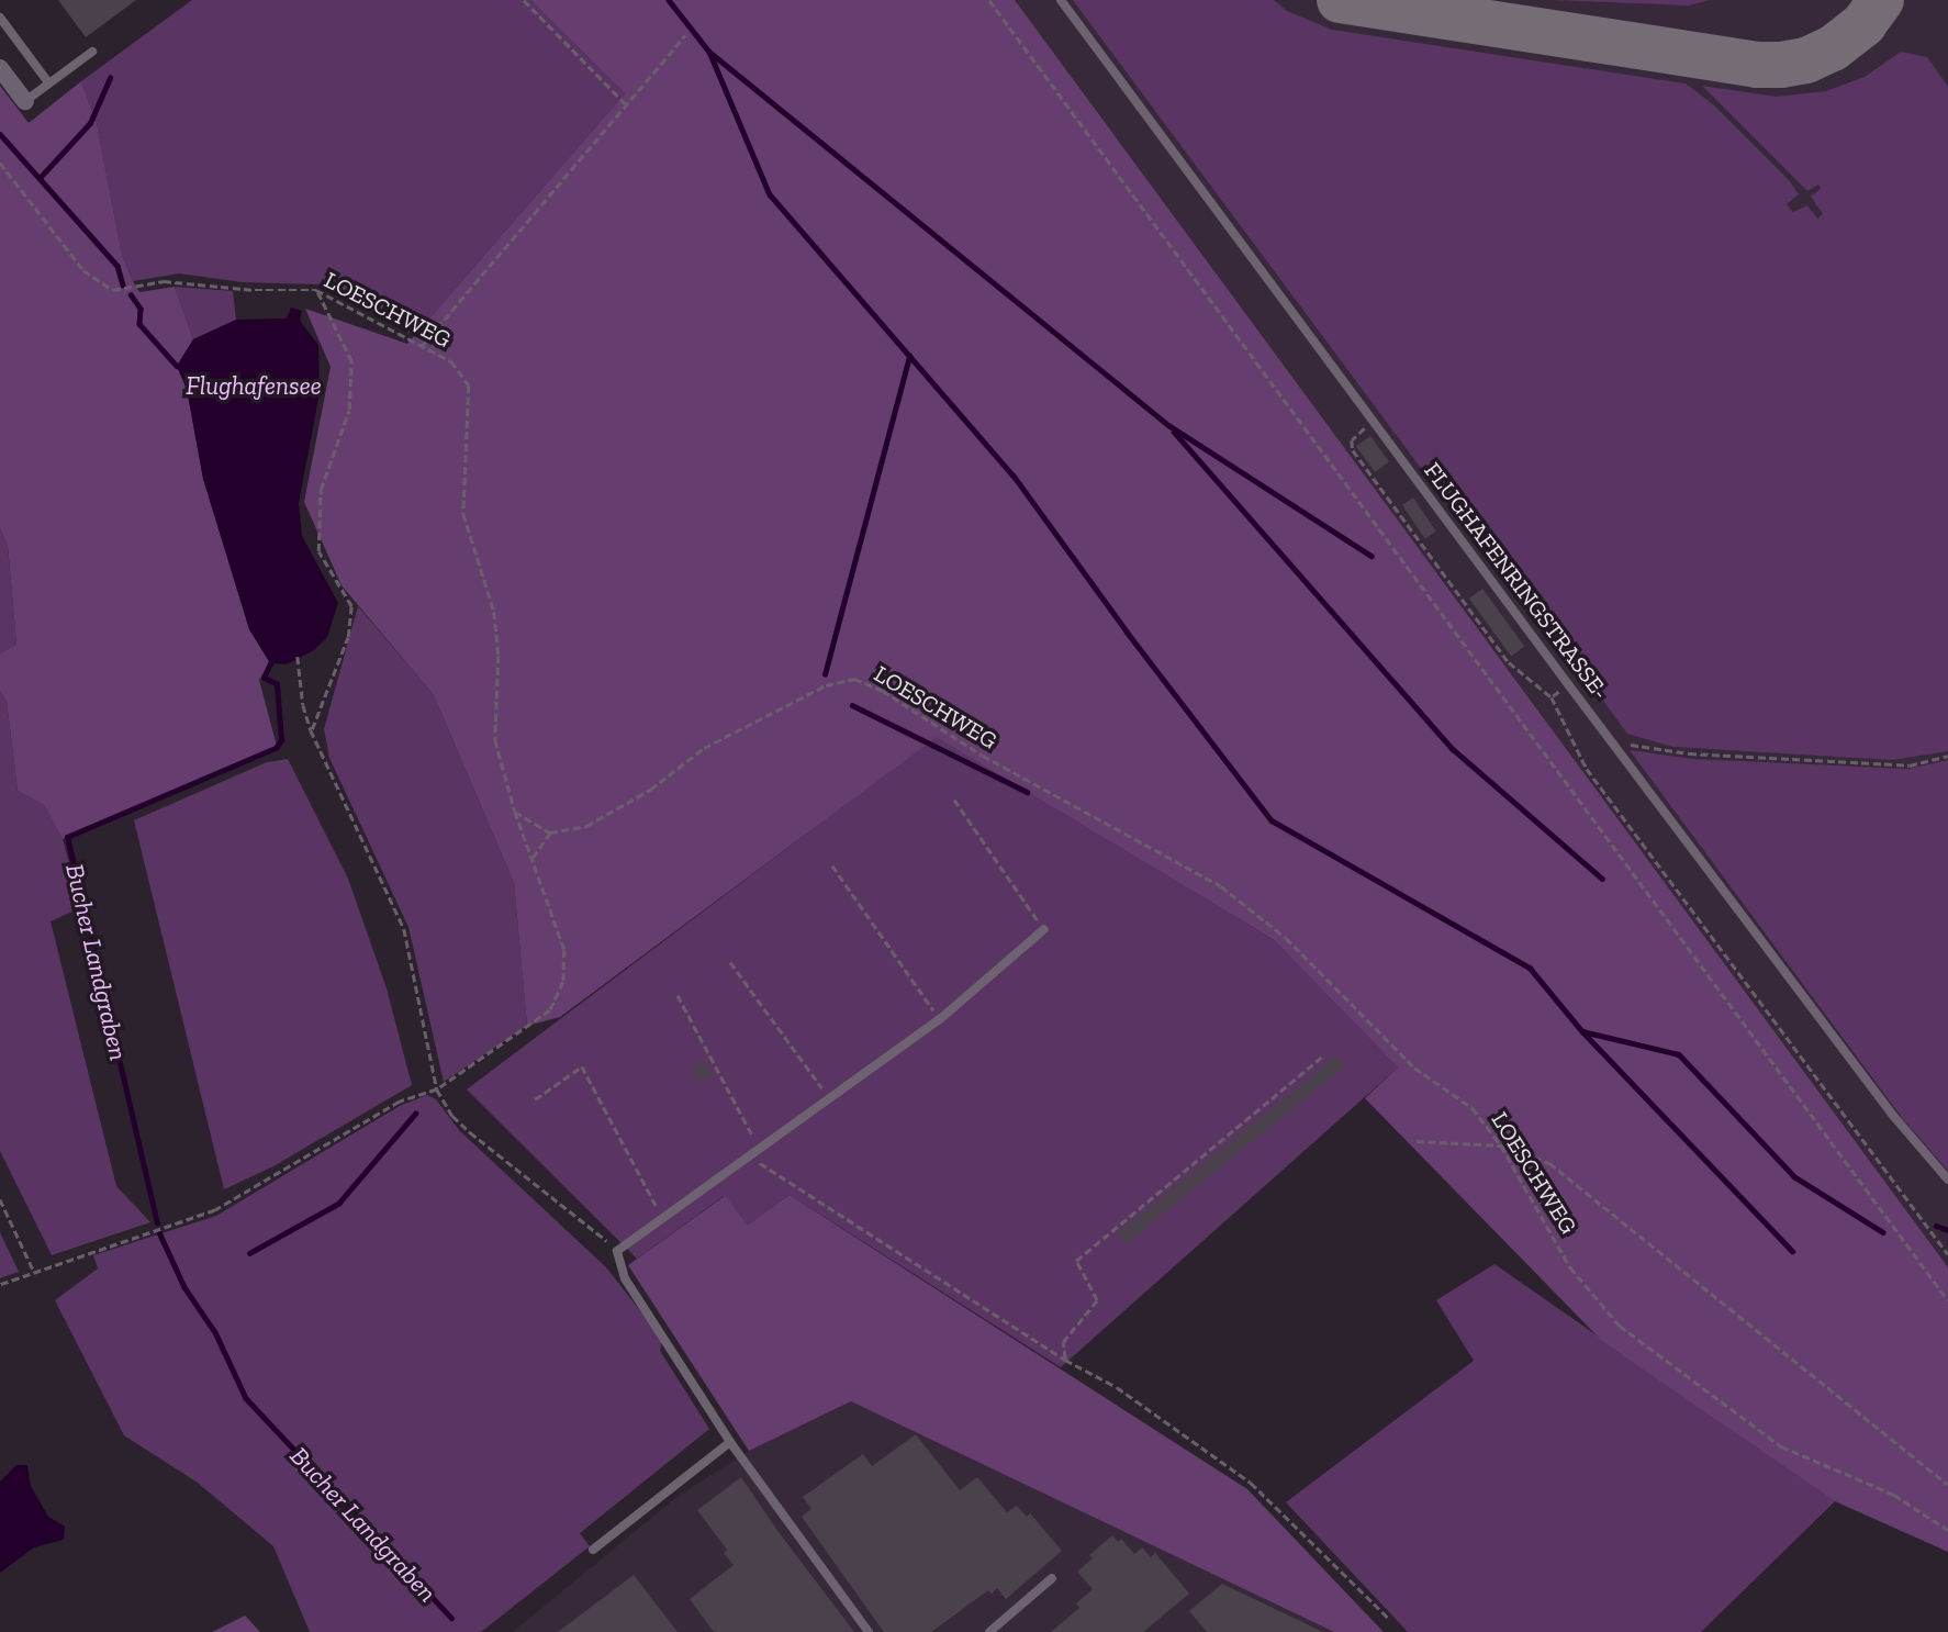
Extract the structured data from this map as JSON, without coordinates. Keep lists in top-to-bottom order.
{
  "streets": {
    "lane": ["FLUGHAFENRINGSTRASSE-"],
    "path": ["LOESCHWEG"]
  },
  "water": ["Flughafensee", "Bucher Landgraben"]
}
